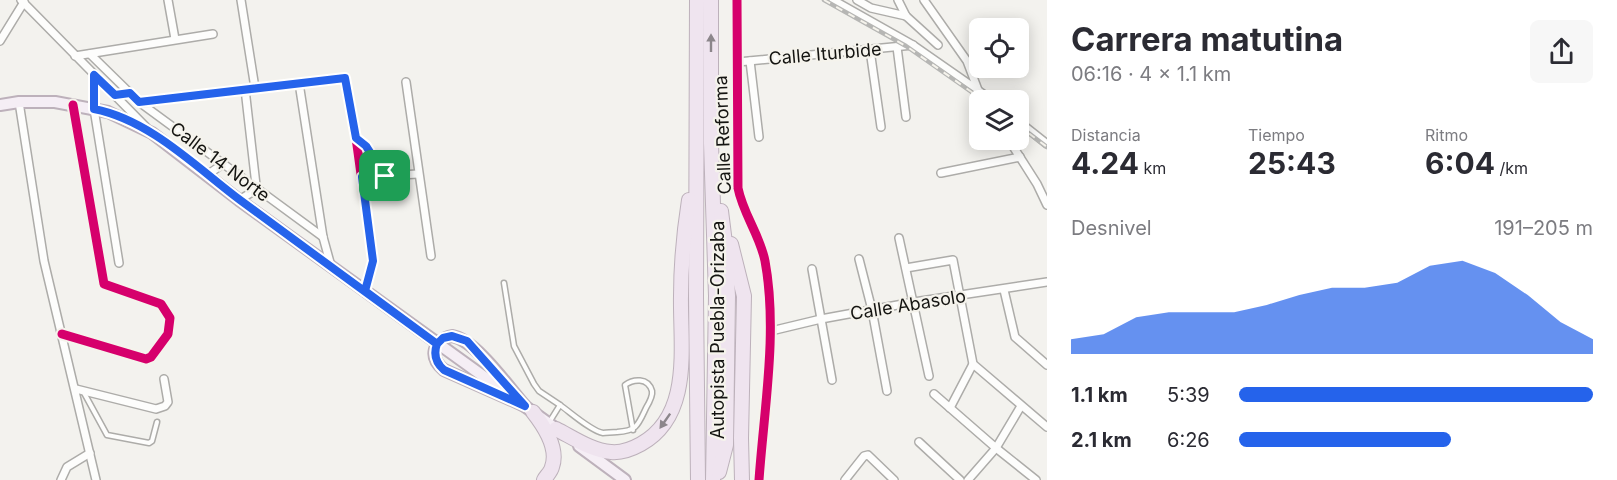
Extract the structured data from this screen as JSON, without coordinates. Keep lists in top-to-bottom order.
{
  "streets": {
    "highway": ["Autopista Puebla-Orizaba"],
    "street": [
      "Calle Iturbide",
      "Calle Reforma",
      "Calle 14 Norte",
      "Calle Abasolo"
    ]
  },
  "crossings": [
    ["Calle Iturbide", "Calle Reforma"],
    ["Calle Reforma", "Calle Abasolo"]
  ],
  "page": {
    "heading": ["Carrera matutina", "06:16 · 4 × 1.1 km"],
    "stats": [
      ["Distancia", "4.24 km"],
      ["Tiempo", "25:43"],
      ["Ritmo", "6:04 /km"]
    ],
    "chart": ["Desnivel", "191–205 m"],
    "list": [
      {
        "name": "1.1 km",
        "note": "5:39"
      },
      {
        "name": "2.1 km",
        "note": "6:26"
      }
    ]
  }
}
